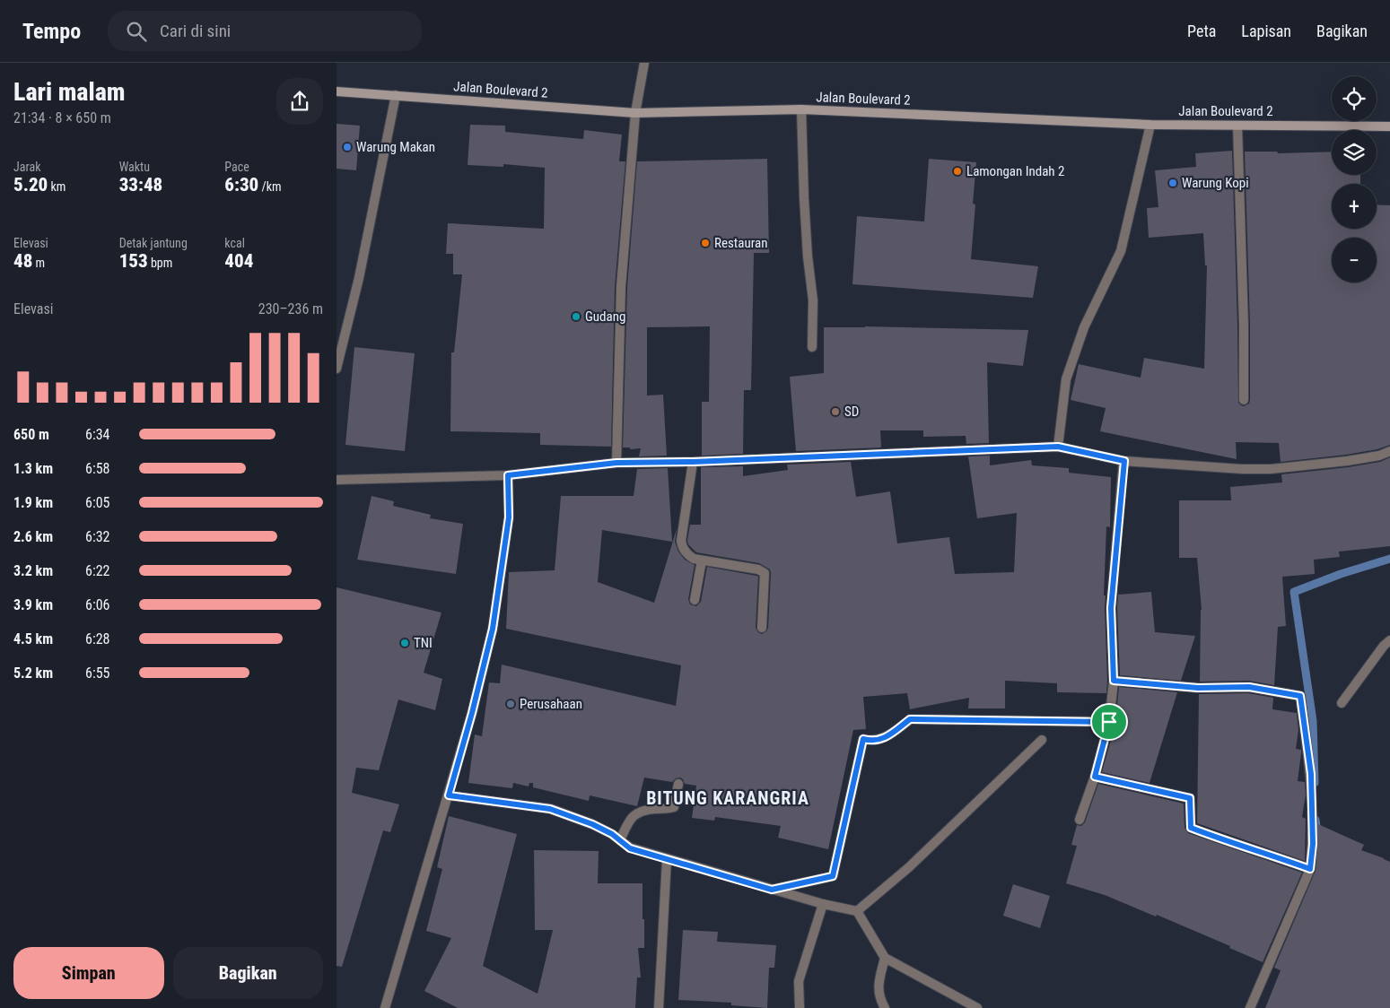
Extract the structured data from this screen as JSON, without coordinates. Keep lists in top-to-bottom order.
{
  "streets": {
    "main road": ["Jalan Boulevard 2"]
  },
  "districts": ["BITUNG KARANGRIA"],
  "places": [
    "Warung Makan",
    "Lamongan Indah 2",
    "Warung Kopi",
    "Restauran",
    "Gudang",
    "SD",
    "TNI",
    "Perusahaan"
  ],
  "page": {
    "header": "Tempo",
    "search": "Cari di sini",
    "nav": ["Peta", "Lapisan", "Bagikan"],
    "heading": ["Lari malam", "21:34 · 8 × 650 m"],
    "map_buttons": ["+", "−"],
    "stats": [
      ["Jarak", "5.20 km"],
      ["Waktu", "33:48"],
      ["Pace", "6:30 /km"],
      ["Elevasi", "48 m"],
      ["Detak jantung", "153 bpm"],
      ["kcal", "404"]
    ],
    "chart": ["Elevasi", "230–236 m"],
    "list": [
      {
        "name": "650 m",
        "note": "6:34"
      },
      {
        "name": "1.3 km",
        "note": "6:58"
      },
      {
        "name": "1.9 km",
        "note": "6:05"
      },
      {
        "name": "2.6 km",
        "note": "6:32"
      },
      {
        "name": "3.2 km",
        "note": "6:22"
      },
      {
        "name": "3.9 km",
        "note": "6:06"
      },
      {
        "name": "4.5 km",
        "note": "6:28"
      },
      {
        "name": "5.2 km",
        "note": "6:55"
      }
    ],
    "buttons": ["Simpan", "Bagikan"]
  }
}
